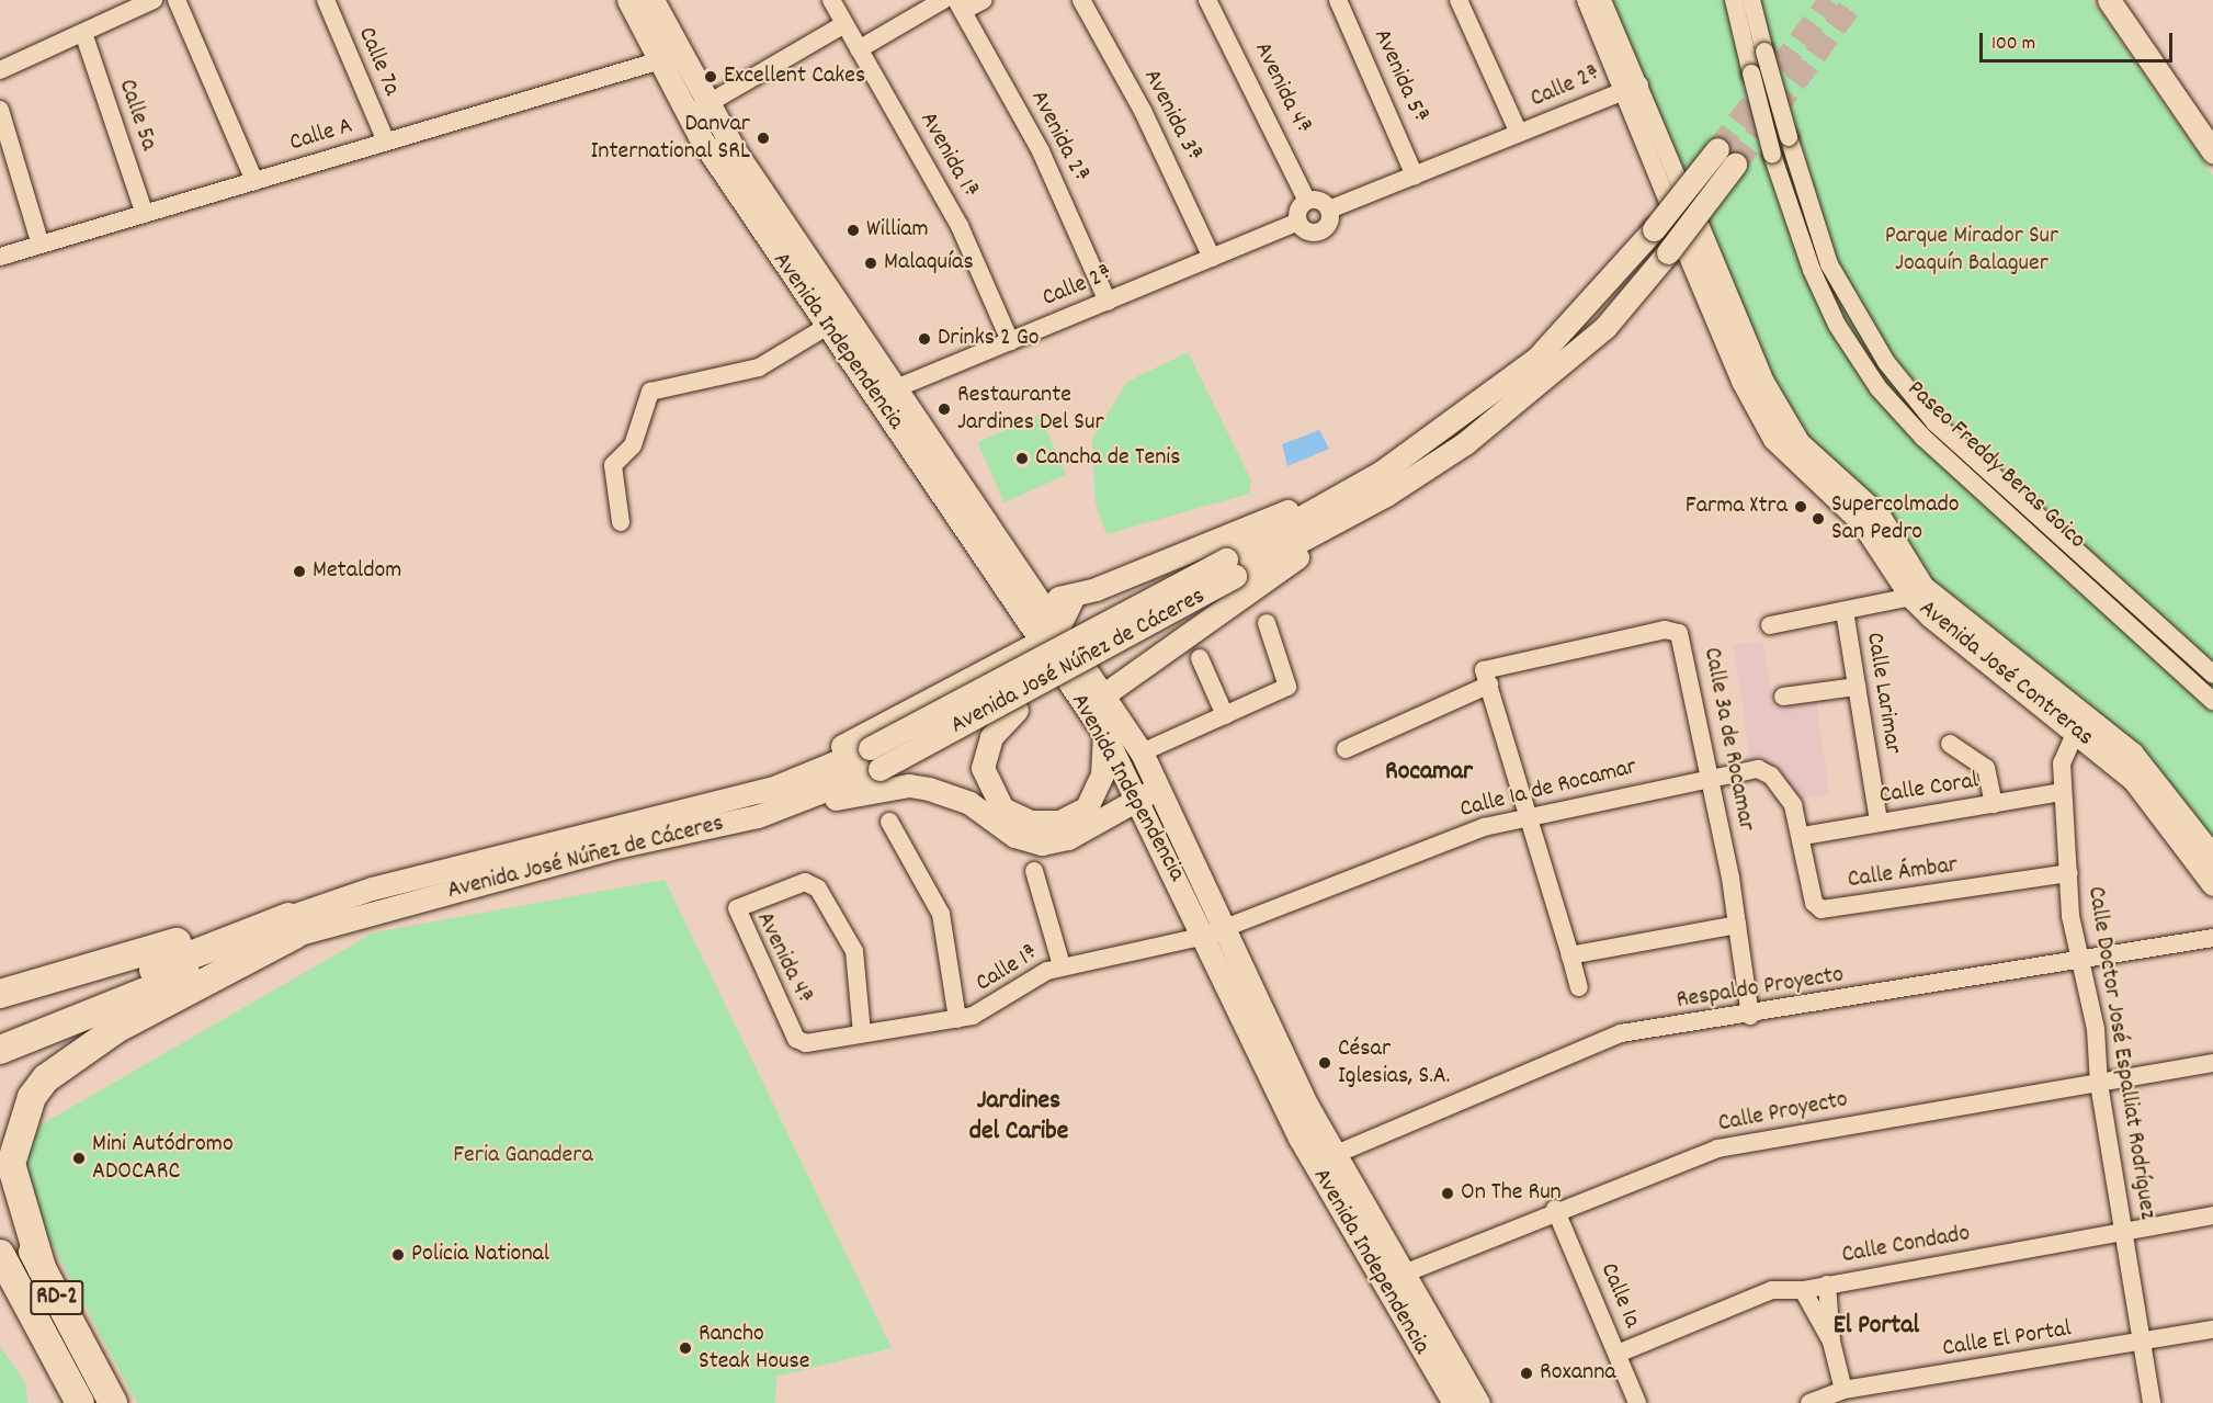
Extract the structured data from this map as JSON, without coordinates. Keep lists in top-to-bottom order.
{
  "streets": {
    "highway": ["RD-2"],
    "main road": ["Avenida Independencia", "Avenida José Núñez de Cáceres", "Avenida José Contreras"],
    "street": [
      "Calle 7a",
      "Avenida 5ª",
      "Calle 2ª",
      "Avenida 4ª",
      "Calle 5a",
      "Avenida 3ª",
      "Calle A",
      "Avenida 2ª",
      "Avenida 1ª",
      "Paseo Freddy Beras Goico",
      "Calle Larimar",
      "Calle 3a de Rocamar",
      "Calle 1a de Rocamar",
      "Calle Coral",
      "Calle Ámbar",
      "Calle 1ª",
      "Respaldo Proyecto",
      "Calle Doctor José Espalliat Rodríguez",
      "Calle Proyecto",
      "Calle Condado",
      "Calle 1a",
      "Calle El Portal"
    ]
  },
  "crossings": [
    ["Calle 7a", "Calle A"],
    ["Avenida 5ª", "Calle 2ª"],
    ["Calle 2ª", "Avenida 4ª"],
    ["Calle 2ª", "Avenida 3ª"],
    ["Calle 2ª", "Avenida 2ª"],
    ["Calle 2ª", "Avenida 1ª"],
    ["Calle 2ª", "Avenida Independencia"],
    ["Avenida 4ª", "Calle 1ª"],
    ["Calle 5a", "Calle A"],
    ["Calle A", "Avenida Independencia"],
    ["Avenida Independencia", "Calle 1a de Rocamar"],
    ["Avenida Independencia", "Calle 1ª"],
    ["Avenida Independencia", "Respaldo Proyecto"],
    ["Avenida Independencia", "Calle Proyecto"],
    ["Avenida José Contreras", "Calle Doctor José Espalliat Rodríguez"],
    ["Calle Larimar", "Calle Coral"],
    ["Calle 3a de Rocamar", "Calle 1a de Rocamar"],
    ["Calle 3a de Rocamar", "Respaldo Proyecto"],
    ["Calle 1a de Rocamar", "Calle Coral"],
    ["Calle 1a de Rocamar", "Calle Ámbar"],
    ["Calle 1a de Rocamar", "Calle 1ª"],
    ["Calle Coral", "Calle Ámbar"],
    ["Calle Coral", "Calle Doctor José Espalliat Rodríguez"],
    ["Calle Ámbar", "Calle Doctor José Espalliat Rodríguez"],
    ["Respaldo Proyecto", "Calle Doctor José Espalliat Rodríguez"],
    ["Calle Doctor José Espalliat Rodríguez", "Calle Proyecto"],
    ["Calle Doctor José Espalliat Rodríguez", "Calle Condado"],
    ["Calle Doctor José Espalliat Rodríguez", "Calle El Portal"],
    ["Calle Proyecto", "Calle 1a"],
    ["Calle Condado", "Calle 1a"]
  ],
  "districts": ["Rocamar", "Jardines del Caribe", "El Portal"],
  "parks": ["Parque Mirador Sur Joaquín Balaguer", "Feria Ganadera"],
  "places": [
    "Excellent Cakes",
    "Danvar International SRL",
    "William",
    "Malaquías",
    "Drinks 2 Go",
    "Restaurante Jardines Del Sur",
    "Cancha de Tenis",
    "Farma Xtra",
    "Supercolmado San Pedro",
    "Metaldom",
    "César Iglesias, S.A.",
    "Mini Autódromo ADOCARC",
    "On The Run",
    "Policia National",
    "Rancho Steak House",
    "Roxanna"
  ],
  "scale_bar": "100 m"
}
